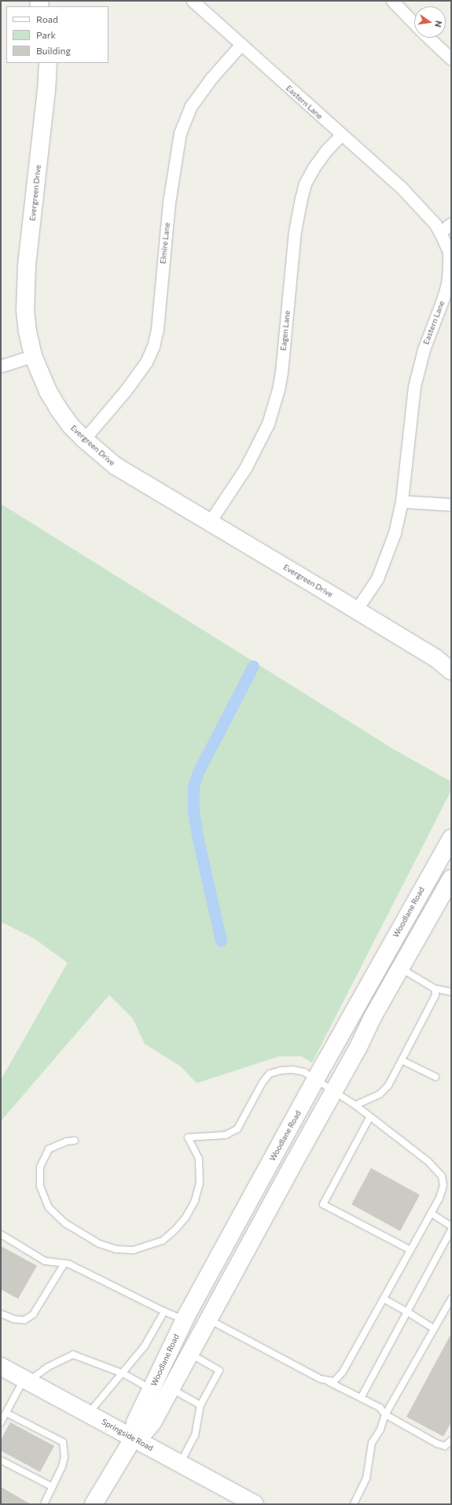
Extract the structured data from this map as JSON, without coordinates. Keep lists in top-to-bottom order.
{
  "streets": {
    "main road": ["Evergreen Drive", "Woodlane Road", "Springside Road"],
    "street": ["Eastern Lane", "Elmire Lane", "Eagen Lane"]
  },
  "crossings": [
    ["Eastern Lane", "Evergreen Drive"],
    ["Eastern Lane", "Elmire Lane"],
    ["Eastern Lane", "Eagen Lane"],
    ["Evergreen Drive", "Elmire Lane"],
    ["Evergreen Drive", "Eagen Lane"],
    ["Woodlane Road", "Springside Road"]
  ],
  "legend": ["Road", "Park", "Building"],
  "north": "right"
}
